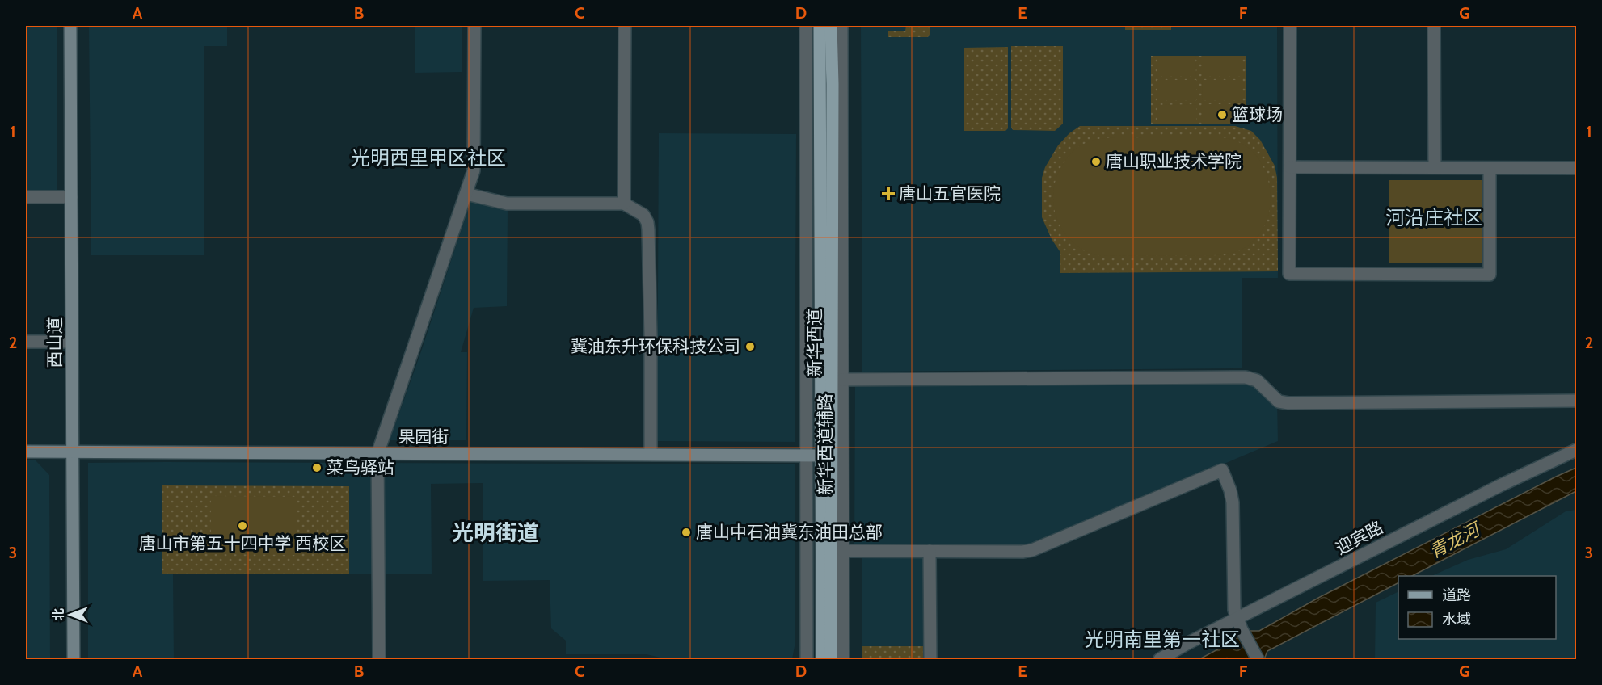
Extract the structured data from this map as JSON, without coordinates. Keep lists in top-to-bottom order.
{
  "streets": {
    "main road": ["新华西道"],
    "street": [
      "西山道",
      "果园街",
      "新华西道辅路",
      "迎宾路"
    ]
  },
  "crossings": [
    ["西山道", "果园街"],
    ["新华西道", "果园街"],
    ["果园街", "新华西道辅路"]
  ],
  "districts": [
    "光明西里甲区社区",
    "河沿庄社区",
    "光明街道",
    "光明南里第一社区"
  ],
  "water": ["青龙河"],
  "places": {
    "other": [
      "篮球场",
      "唐山职业技术学院",
      "冀油东升环保科技公司",
      "菜鸟驿站",
      "唐山市第五十四中学 西校区",
      "唐山中石油冀东油田总部"
    ],
    "health": ["唐山五官医院"]
  },
  "legend": ["道路", "水域"],
  "north": "left",
  "grid": {
    "columns": [
      "A",
      "B",
      "C",
      "D",
      "E",
      "F",
      "G"
    ],
    "rows": ["1", "2", "3"]
  }
}
